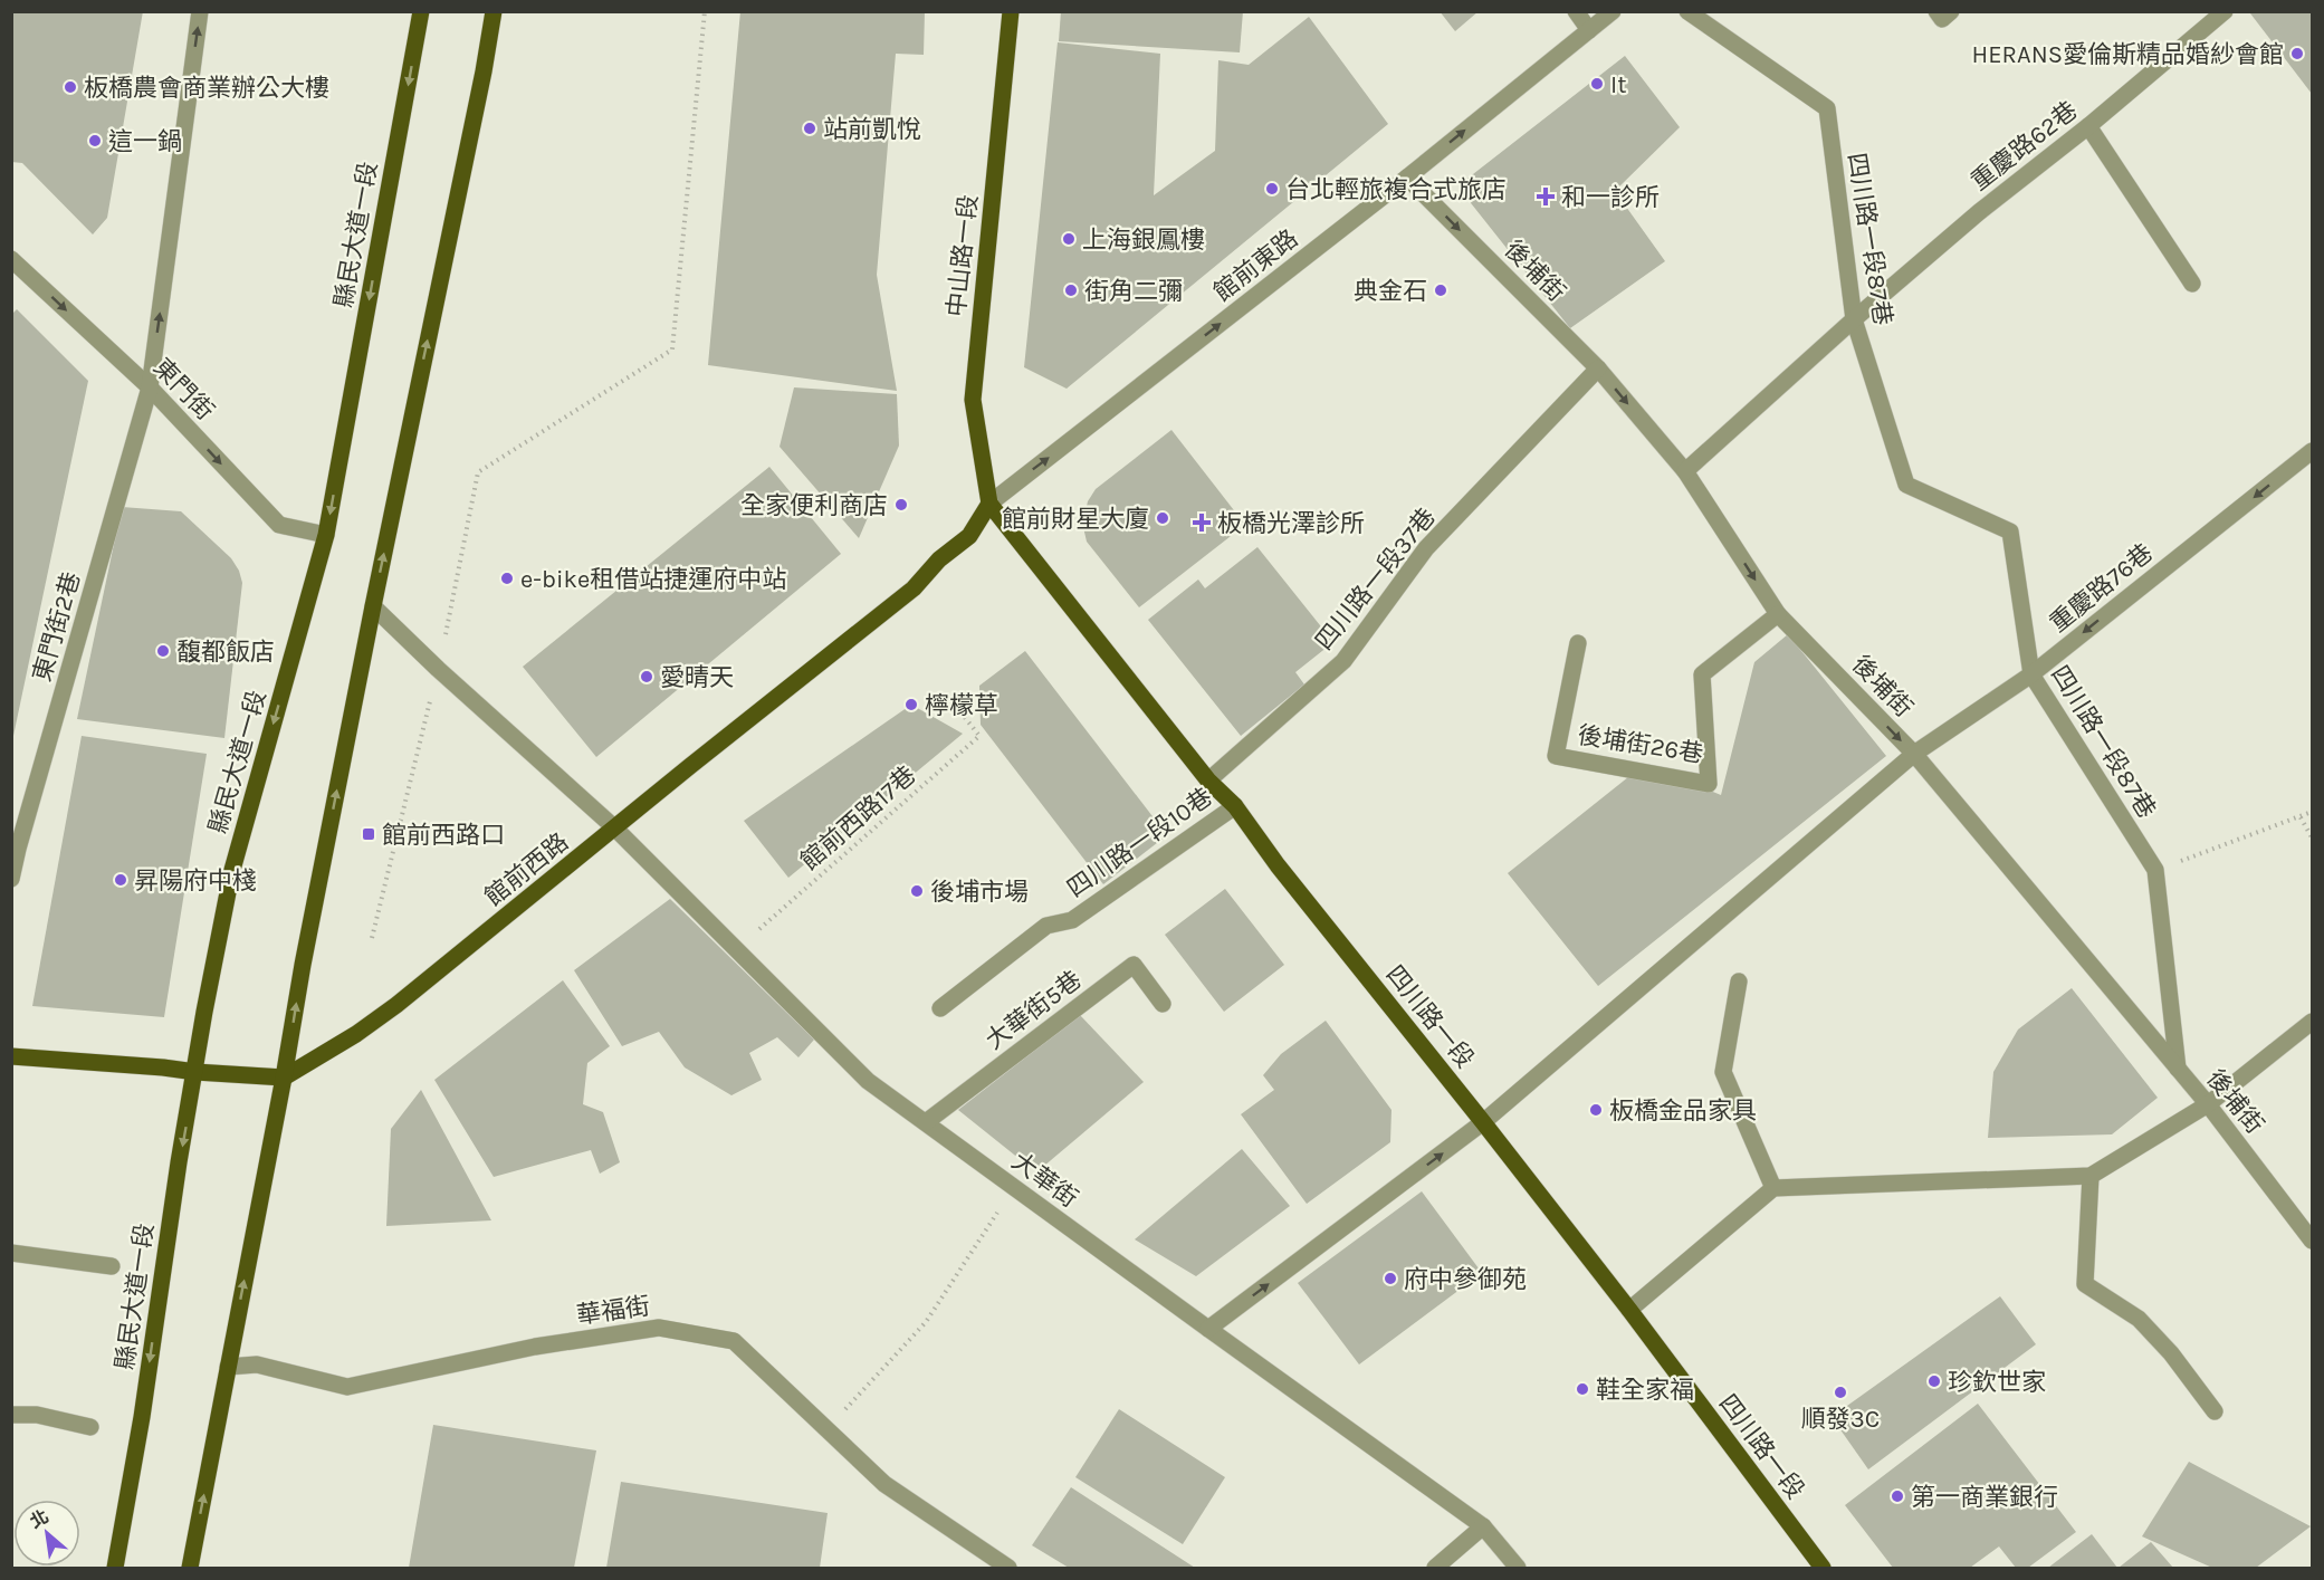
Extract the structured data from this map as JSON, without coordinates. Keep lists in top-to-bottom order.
{
  "streets": {
    "main road": [
      "縣民大道一段",
      "中山路一段",
      "館前西路",
      "四川路一段"
    ],
    "street": [
      "重慶路62巷",
      "四川路一段87巷",
      "館前東路",
      "後埔街",
      "東門街",
      "四川路一段37巷",
      "重慶路76巷",
      "東門街2巷",
      "後埔街26巷",
      "四川路一段10巷",
      "大華街5巷",
      "大華街",
      "華福街"
    ],
    "path": ["館前西路17巷"]
  },
  "crossings": [
    ["重慶路62巷", "四川路一段87巷"],
    ["重慶路62巷", "後埔街"],
    ["縣民大道一段", "東門街"],
    ["四川路一段87巷", "後埔街"],
    ["四川路一段87巷", "重慶路76巷"],
    ["中山路一段", "館前東路"],
    ["中山路一段", "館前西路"],
    ["中山路一段", "四川路一段"],
    ["館前東路", "後埔街"],
    ["館前東路", "館前西路"],
    ["館前東路", "四川路一段"],
    ["後埔街", "四川路一段37巷"],
    ["後埔街", "重慶路76巷"],
    ["後埔街", "後埔街26巷"],
    ["東門街", "東門街2巷"],
    ["四川路一段37巷", "四川路一段"],
    ["重慶路76巷", "四川路一段"],
    ["重慶路76巷", "大華街"],
    ["館前西路17巷", "大華街"],
    ["四川路一段10巷", "四川路一段"],
    ["館前西路", "四川路一段"],
    ["館前西路", "大華街"],
    ["大華街5巷", "大華街"]
  ],
  "one_way": [
    "館前東路",
    "後埔街",
    "東門街",
    "東門街2巷"
  ],
  "places": {
    "other": [
      "HERANS愛倫斯精品婚紗會館",
      "It",
      "板橋農會商業辦公大樓",
      "站前凱悅",
      "這一鍋",
      "台北輕旅複合式旅店",
      "上海銀鳳樓",
      "街角二彌",
      "典金石",
      "全家便利商店",
      "館前財星大廈",
      "e-bike租借站捷運府中站",
      "馥都飯店",
      "愛晴天",
      "檸檬草",
      "昇陽府中棧",
      "後埔市場",
      "板橋金品家具",
      "府中參御苑",
      "珍欽世家",
      "鞋全家福",
      "順發3C",
      "第一商業銀行"
    ],
    "health": ["和一診所", "板橋光澤診所"],
    "transit": ["館前西路口"]
  },
  "north": "top left"
}
